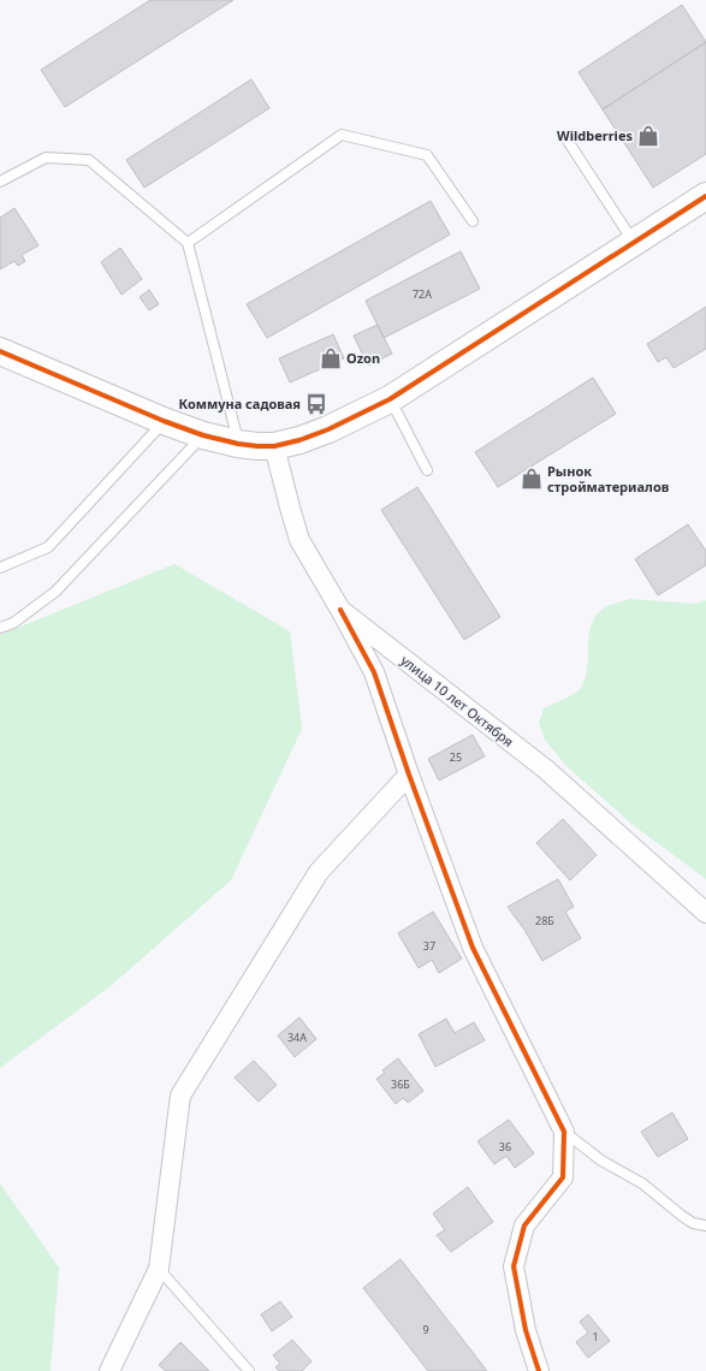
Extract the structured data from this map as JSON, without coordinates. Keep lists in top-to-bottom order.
{
  "streets": {
    "street": ["улица 10 лет Октября"]
  },
  "places": {
    "shop": ["Wildberries", "Ozon", "Рынок стройматериалов"],
    "bus stop": ["Коммуна садовая"]
  },
  "house_numbers": [
    "72А",
    "25",
    "28Б",
    "37",
    "34А",
    "36Б",
    "36",
    "9",
    "1"
  ]
}
